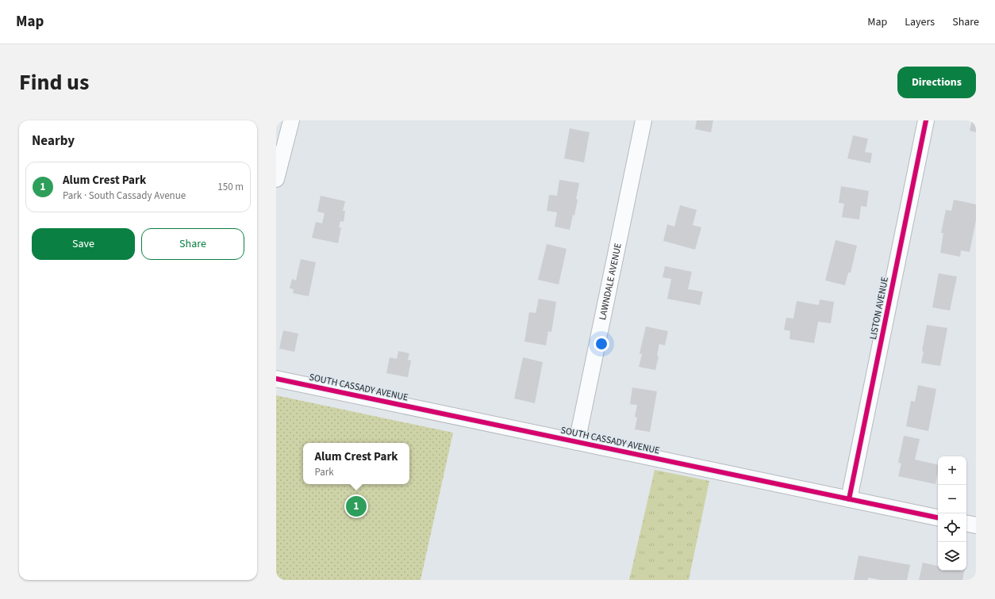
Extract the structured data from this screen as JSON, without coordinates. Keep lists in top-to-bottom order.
{
  "streets": {
    "street": ["LAWNDALE AVENUE", "LISTON AVENUE", "SOUTH CASSADY AVENUE"]
  },
  "crossings": [
    ["LAWNDALE AVENUE", "SOUTH CASSADY AVENUE"],
    ["LISTON AVENUE", "SOUTH CASSADY AVENUE"]
  ],
  "page": {
    "header": "Map",
    "nav": ["Map", "Layers", "Share"],
    "title": "Find us",
    "buttons": [
      "Directions",
      ["Save", "Share"]
    ],
    "heading": "Nearby",
    "list": [
      {
        "mark": "1",
        "name": "Alum Crest Park",
        "note": "Park · South Cassady Avenue",
        "value": "150 m"
      }
    ],
    "popup": ["Alum Crest Park", "Park"],
    "map_buttons": ["+", "−"],
    "pins": "1"
  }
}
